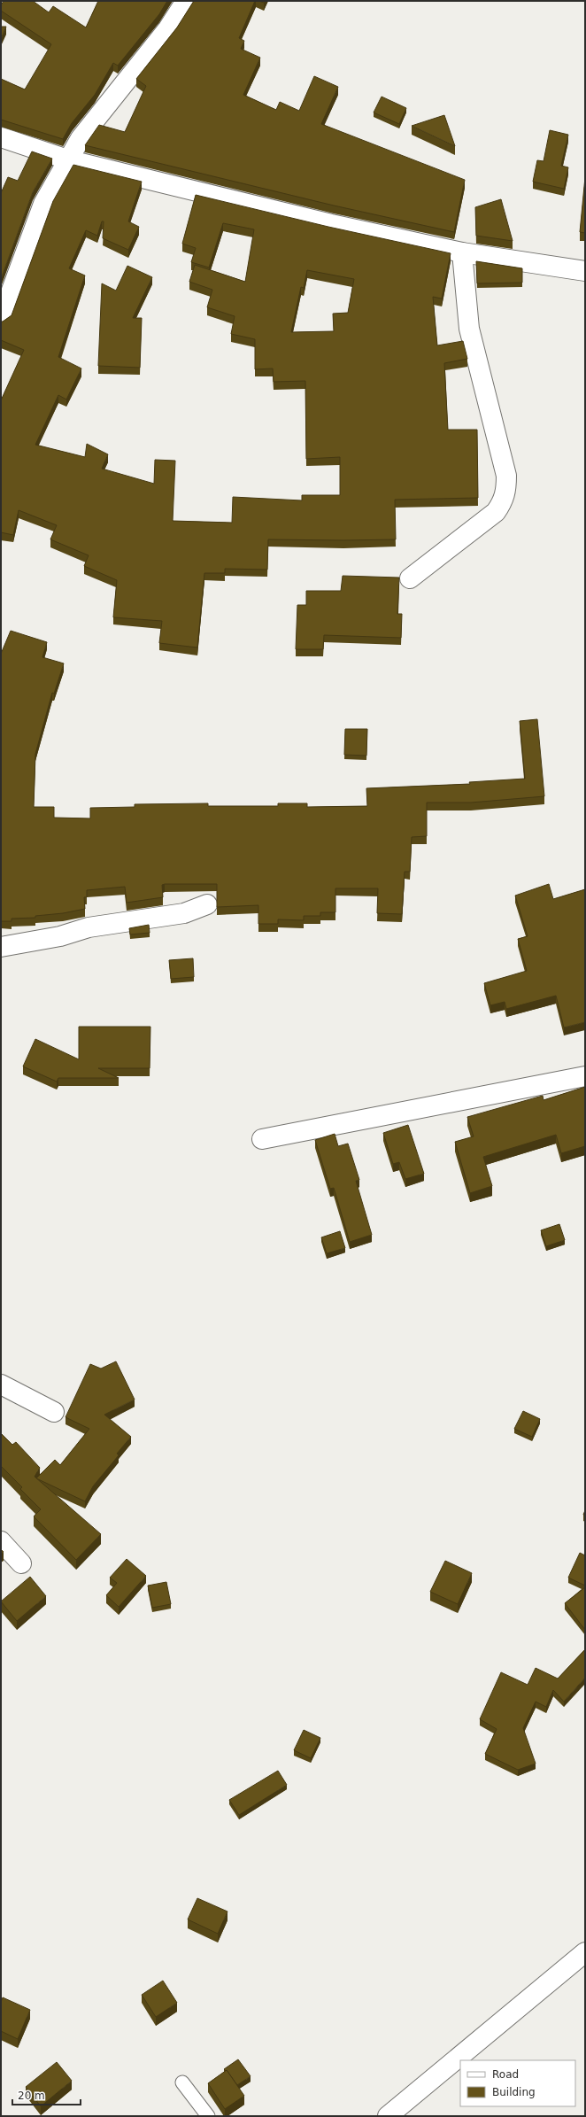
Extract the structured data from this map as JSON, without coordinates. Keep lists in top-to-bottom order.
{
  "legend": ["Road", "Building"],
  "scale_bar": "20 m"
}
